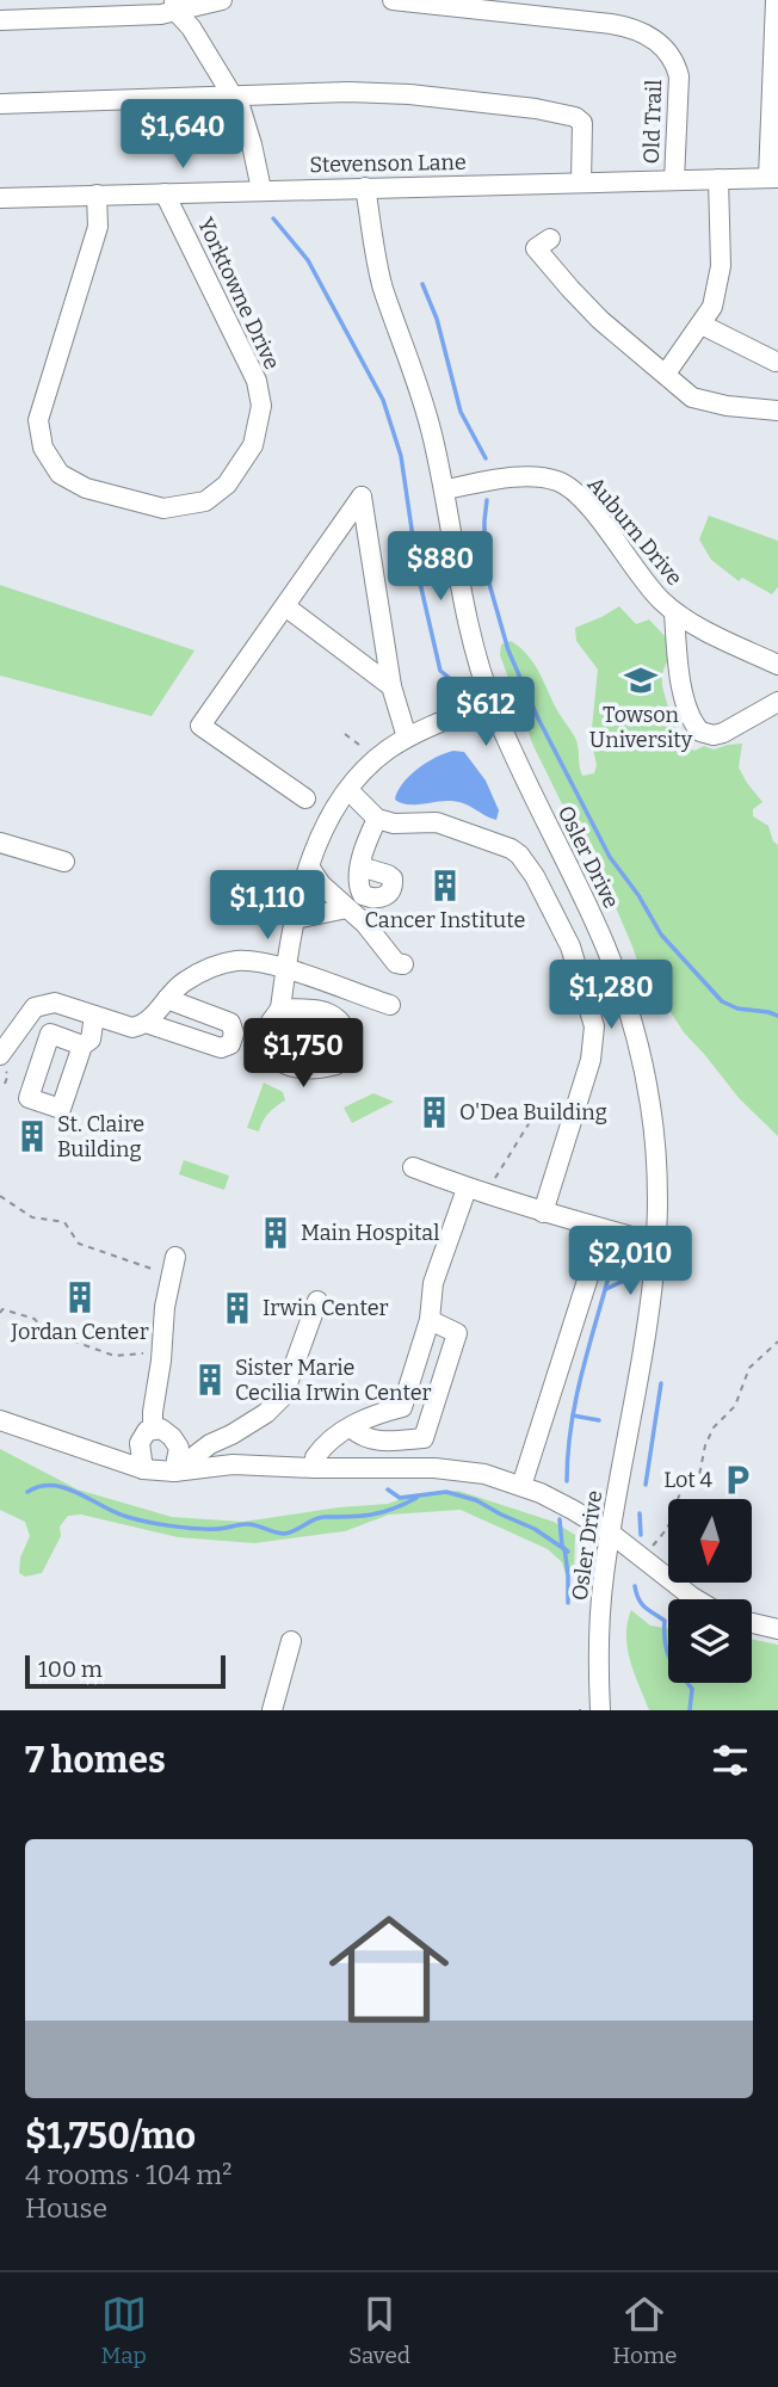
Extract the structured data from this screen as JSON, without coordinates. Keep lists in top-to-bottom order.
{
  "streets": {
    "street": [
      "Old Trail",
      "Stevenson Lane",
      "Yorktowne Drive",
      "Auburn Drive",
      "Osler Drive"
    ]
  },
  "crossings": [
    ["Old Trail", "Stevenson Lane"],
    ["Stevenson Lane", "Yorktowne Drive"],
    ["Stevenson Lane", "Osler Drive"],
    ["Auburn Drive", "Osler Drive"]
  ],
  "places": {
    "school or university": ["Towson University"],
    "building": [
      "Cancer Institute",
      "O'Dea Building",
      "St. Claire Building",
      "Main Hospital",
      "Jordan Center",
      "Irwin Center",
      "Sister Marie Cecilia Irwin Center"
    ],
    "parking": ["Lot 4"]
  },
  "scale_bar": "100 m",
  "north": "bottom",
  "page": {
    "price": [
      "$1,640",
      "$880",
      "$612",
      "$1,110",
      "$1,280",
      "$1,750",
      "$2,010"
    ],
    "scale": "100 m",
    "heading": "7 homes",
    "list": [
      {
        "name": "$1,750/mo",
        "note": "4 rooms · 104 m² · House"
      }
    ],
    "tabs": ["Map", "Saved", "Home"]
  }
}
